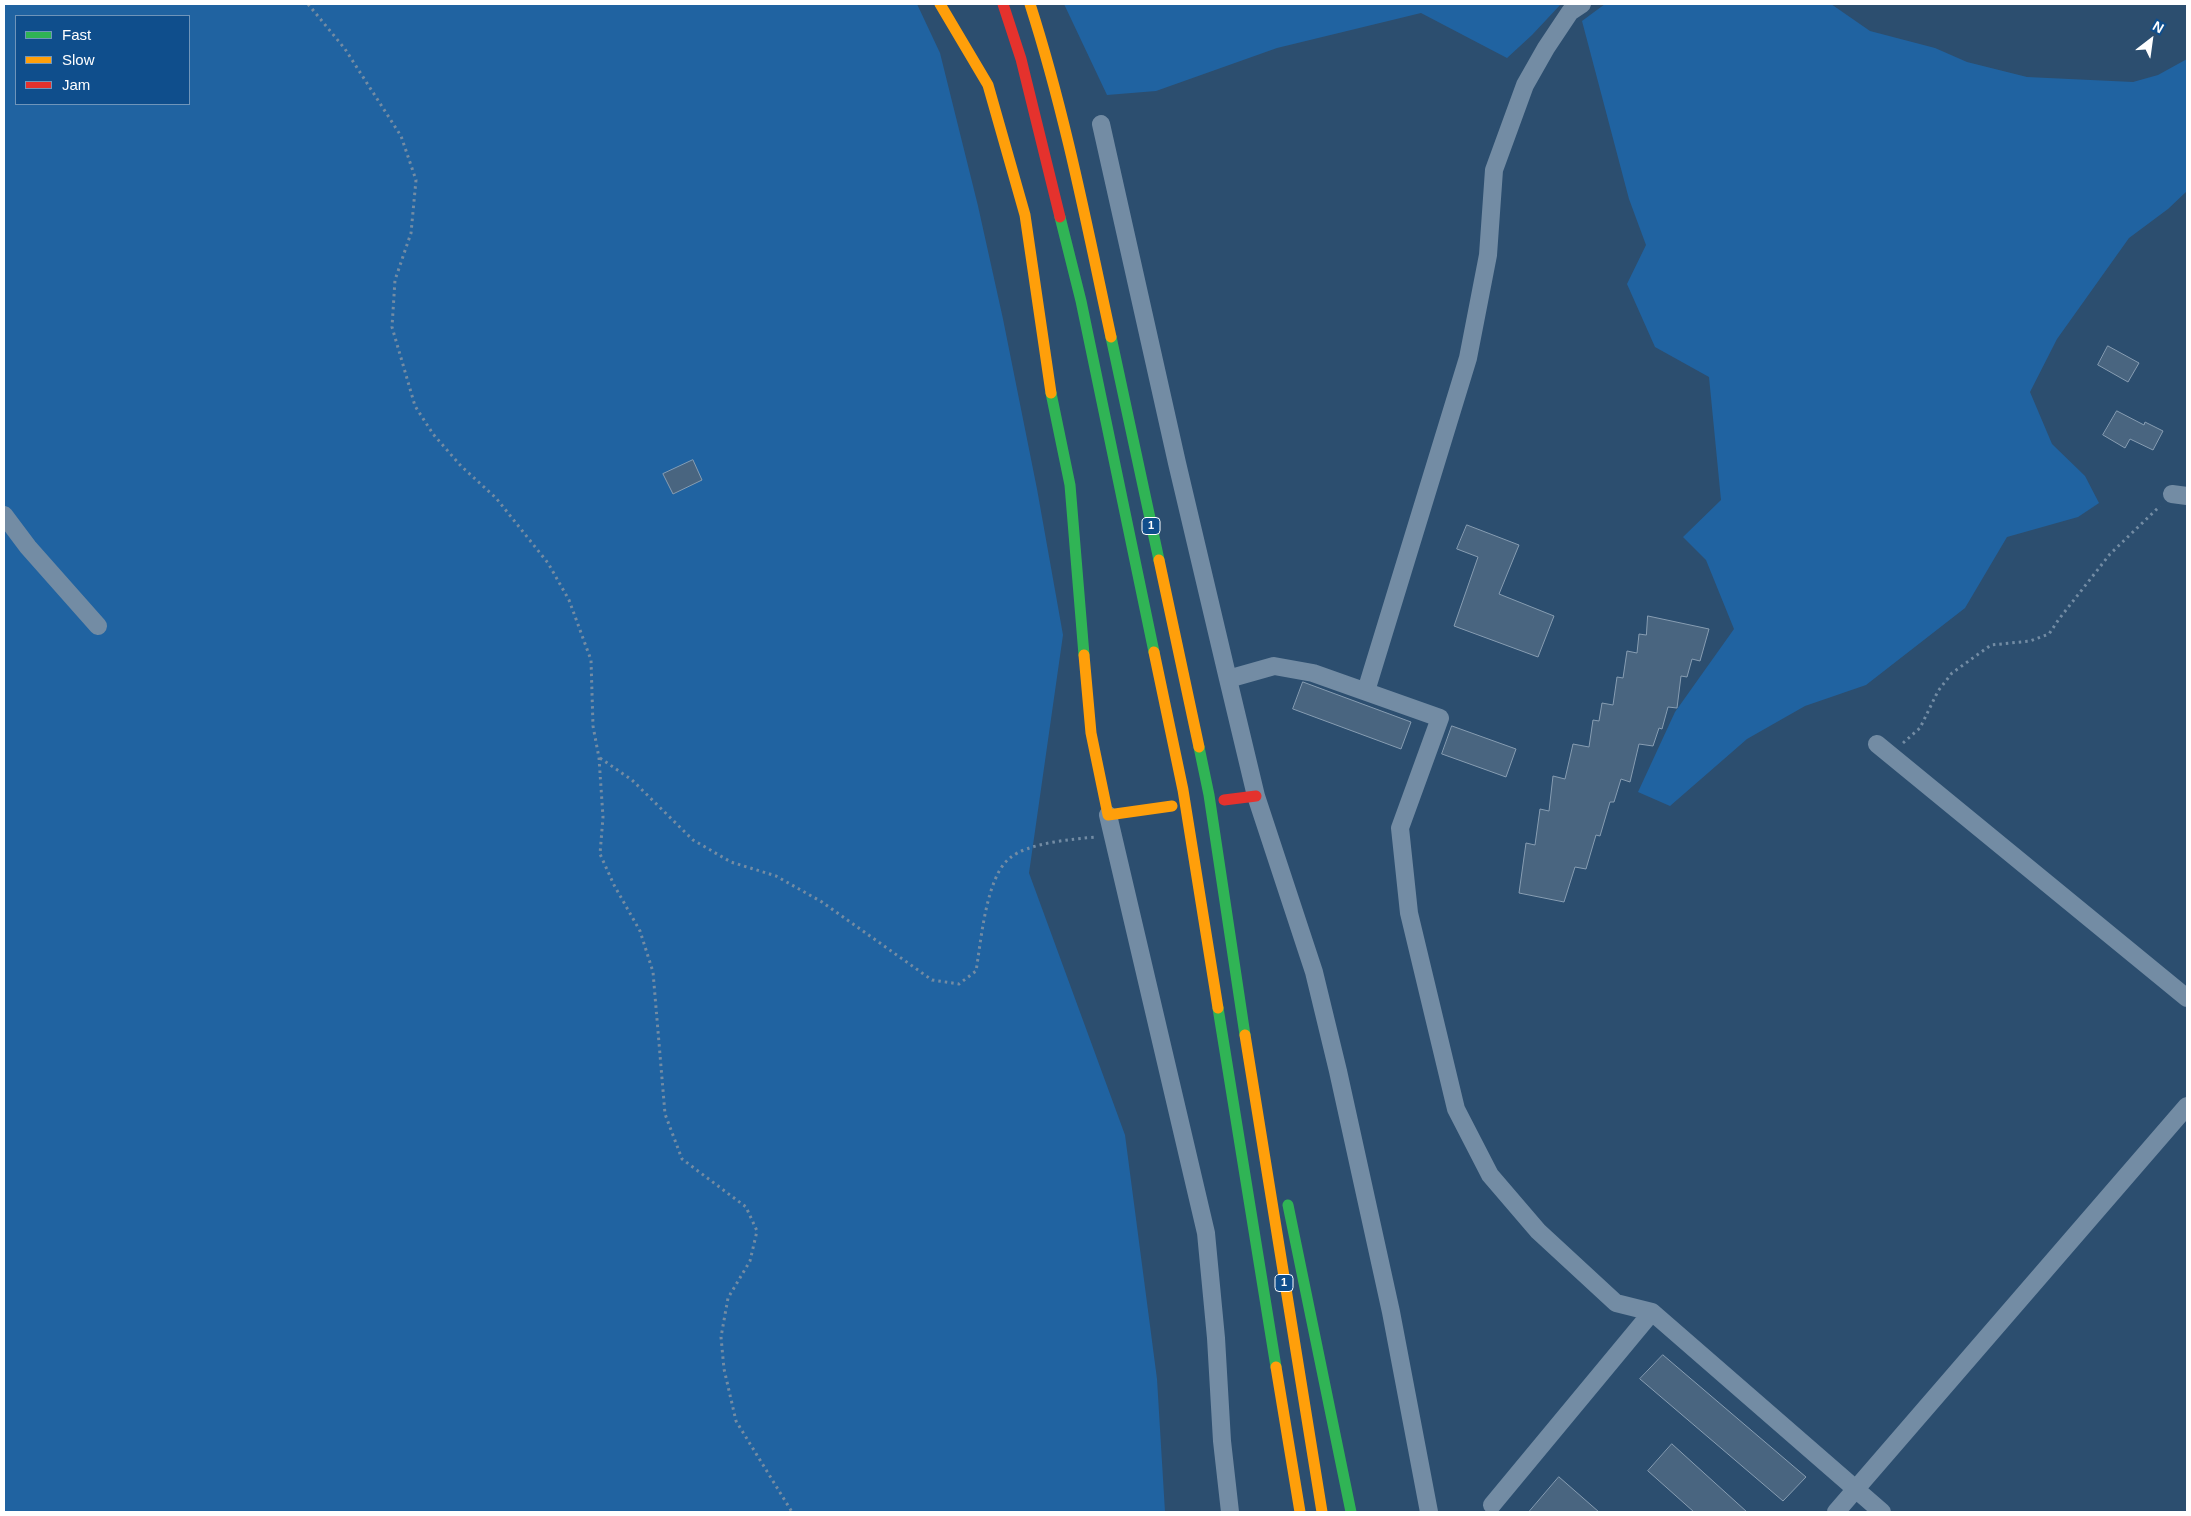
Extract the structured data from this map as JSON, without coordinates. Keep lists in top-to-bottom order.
{
  "streets": {
    "main road": ["1"]
  },
  "legend": ["Fast", "Slow", "Jam"],
  "north": "top right"
}
